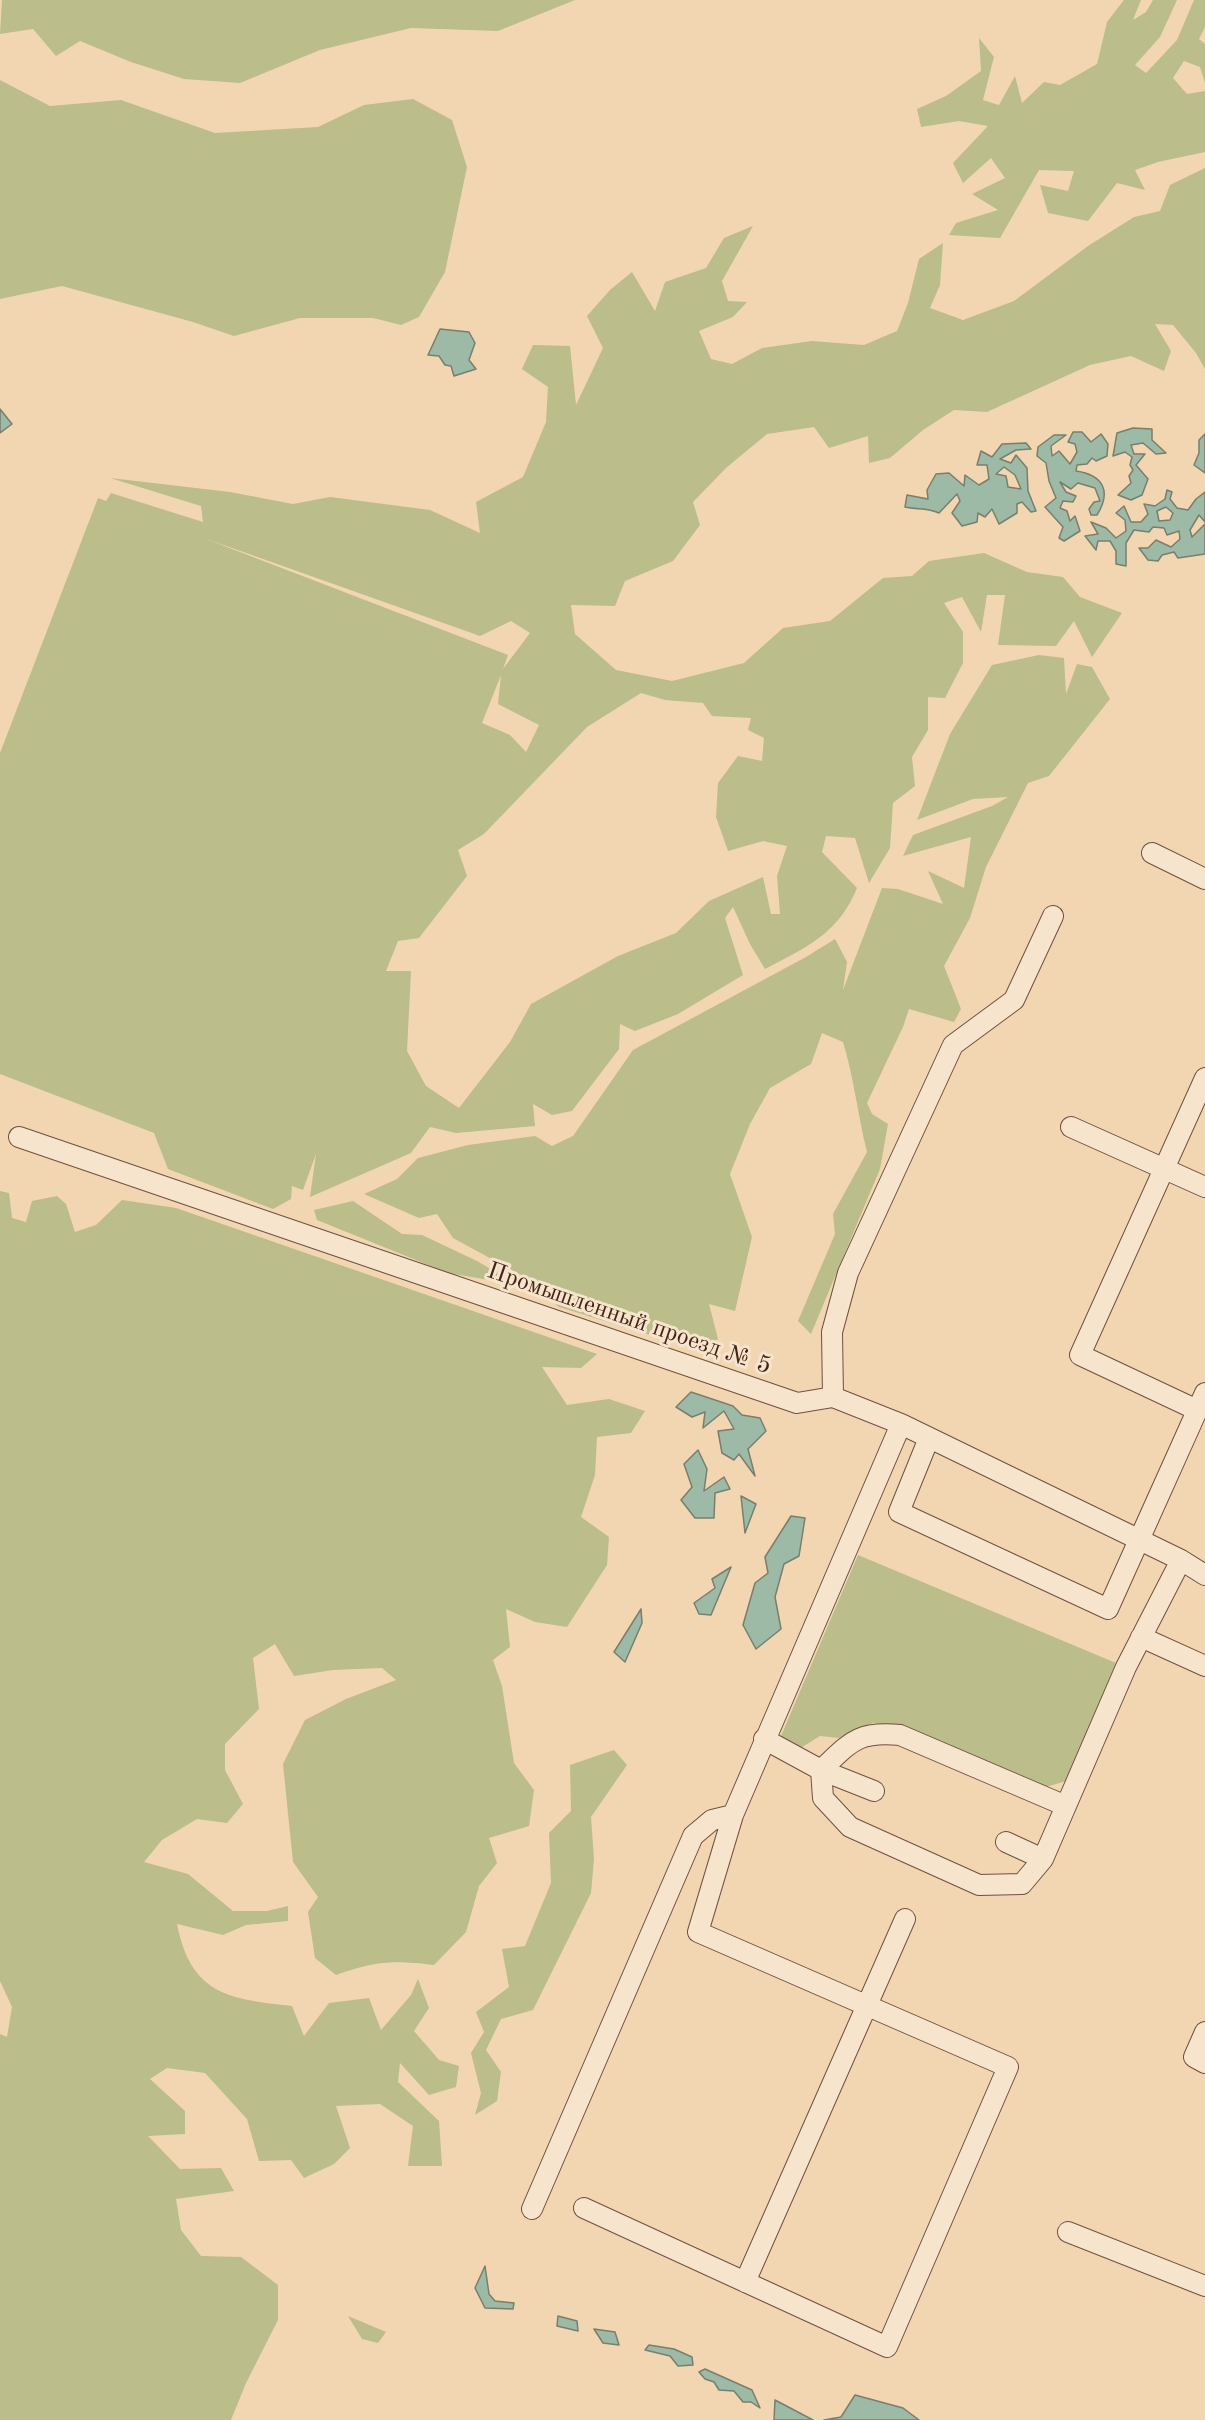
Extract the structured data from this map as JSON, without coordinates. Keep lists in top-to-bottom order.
{
  "streets": {
    "street": ["Промышленный проезд № 5"]
  }
}
